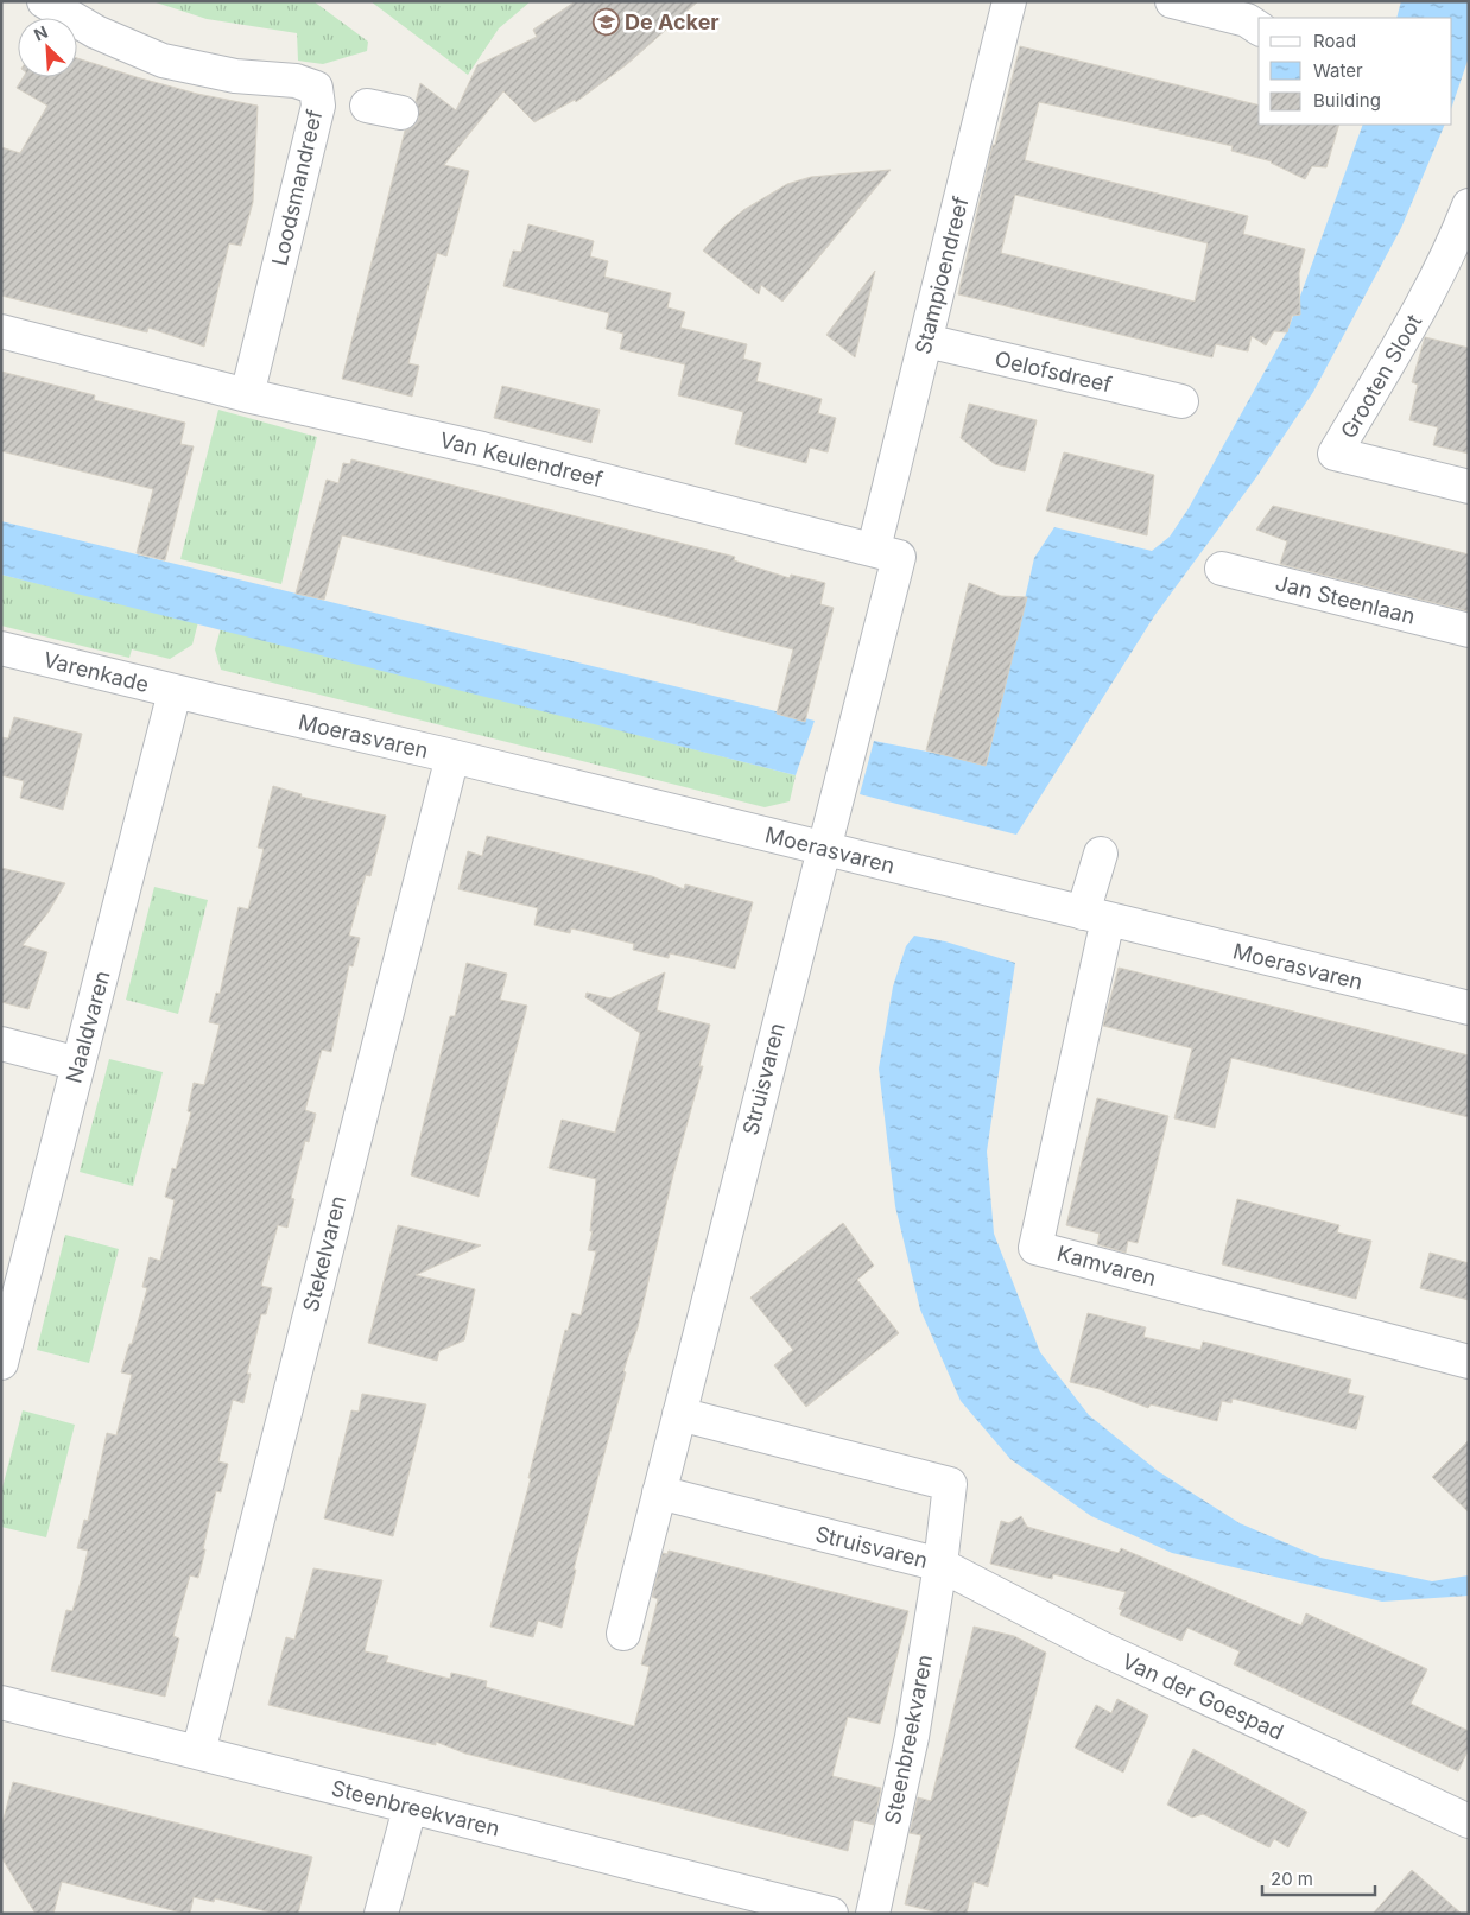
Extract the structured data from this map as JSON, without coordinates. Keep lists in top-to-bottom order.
{
  "streets": {
    "street": [
      "Loodsmandreef",
      "Stampioendreef",
      "Oelofsdreef",
      "Grooten Sloot",
      "Van Keulendreef",
      "Jan Steenlaan",
      "Varenkade",
      "Moerasvaren",
      "Naaldvaren",
      "Struisvaren",
      "Stekelvaren",
      "Kamvaren",
      "Van der Goespad",
      "Steenbreekvaren"
    ]
  },
  "crossings": [
    ["Loodsmandreef", "Van Keulendreef"],
    ["Stampioendreef", "Oelofsdreef"],
    ["Stampioendreef", "Van Keulendreef"],
    ["Van Keulendreef", "Moerasvaren"],
    ["Van Keulendreef", "Struisvaren"],
    ["Varenkade", "Moerasvaren"],
    ["Varenkade", "Naaldvaren"],
    ["Moerasvaren", "Naaldvaren"],
    ["Moerasvaren", "Struisvaren"],
    ["Moerasvaren", "Stekelvaren"],
    ["Moerasvaren", "Kamvaren"],
    ["Struisvaren", "Van der Goespad"],
    ["Struisvaren", "Steenbreekvaren"],
    ["Stekelvaren", "Steenbreekvaren"],
    ["Van der Goespad", "Steenbreekvaren"]
  ],
  "places": {
    "school or university": ["De Acker"]
  },
  "legend": ["Road", "Water", "Building"],
  "scale_bar": "20 m",
  "north": "top left"
}
